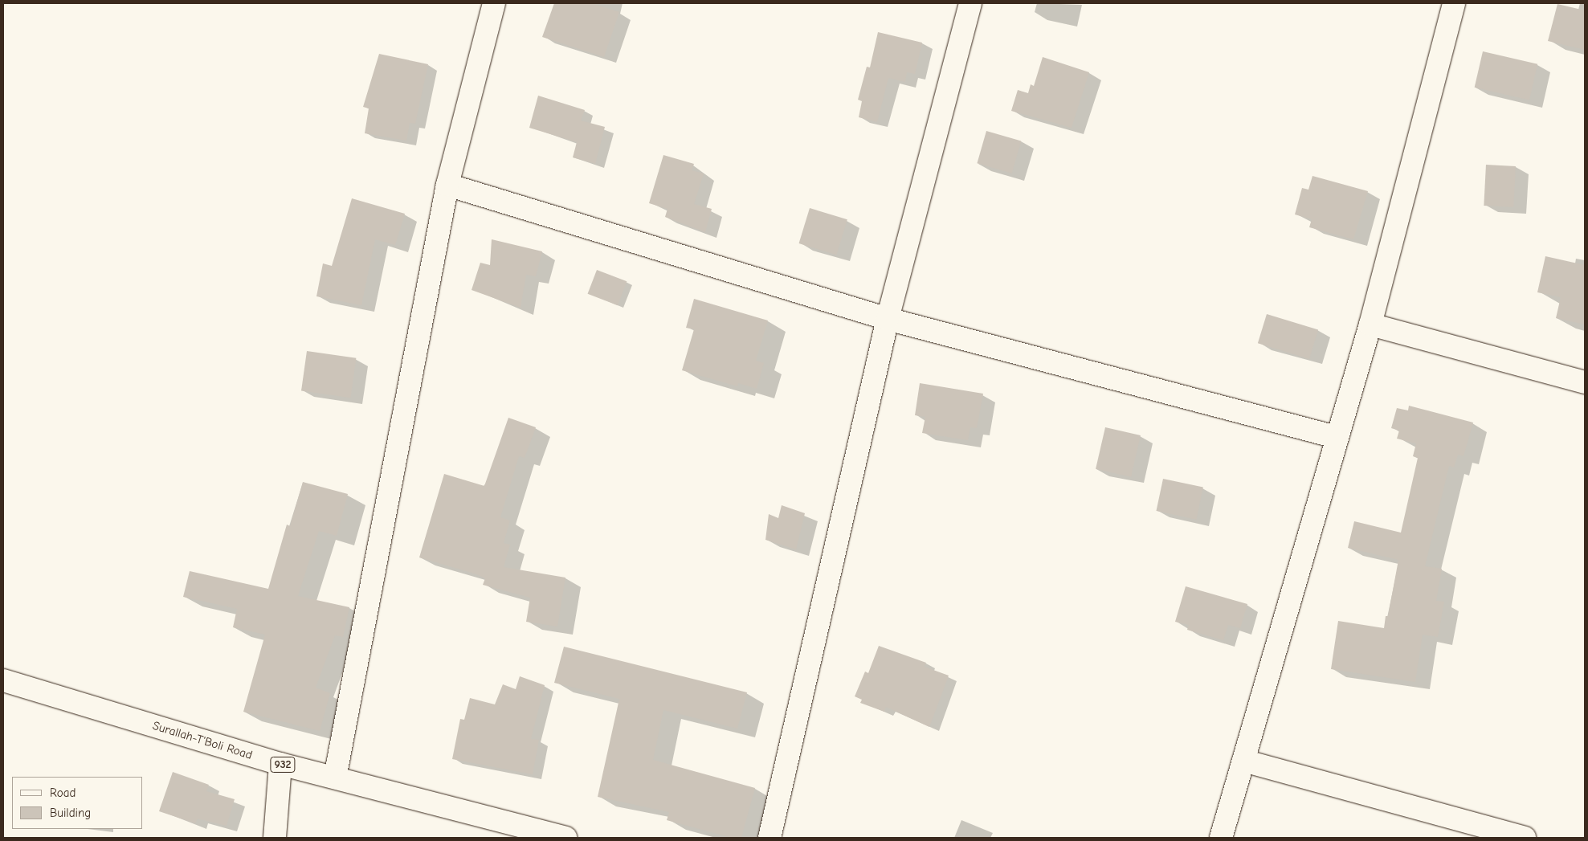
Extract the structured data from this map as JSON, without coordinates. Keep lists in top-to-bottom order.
{
  "streets": {
    "street": ["Surallah-T'Boli Road", "932"]
  },
  "legend": ["Road", "Building"]
}
